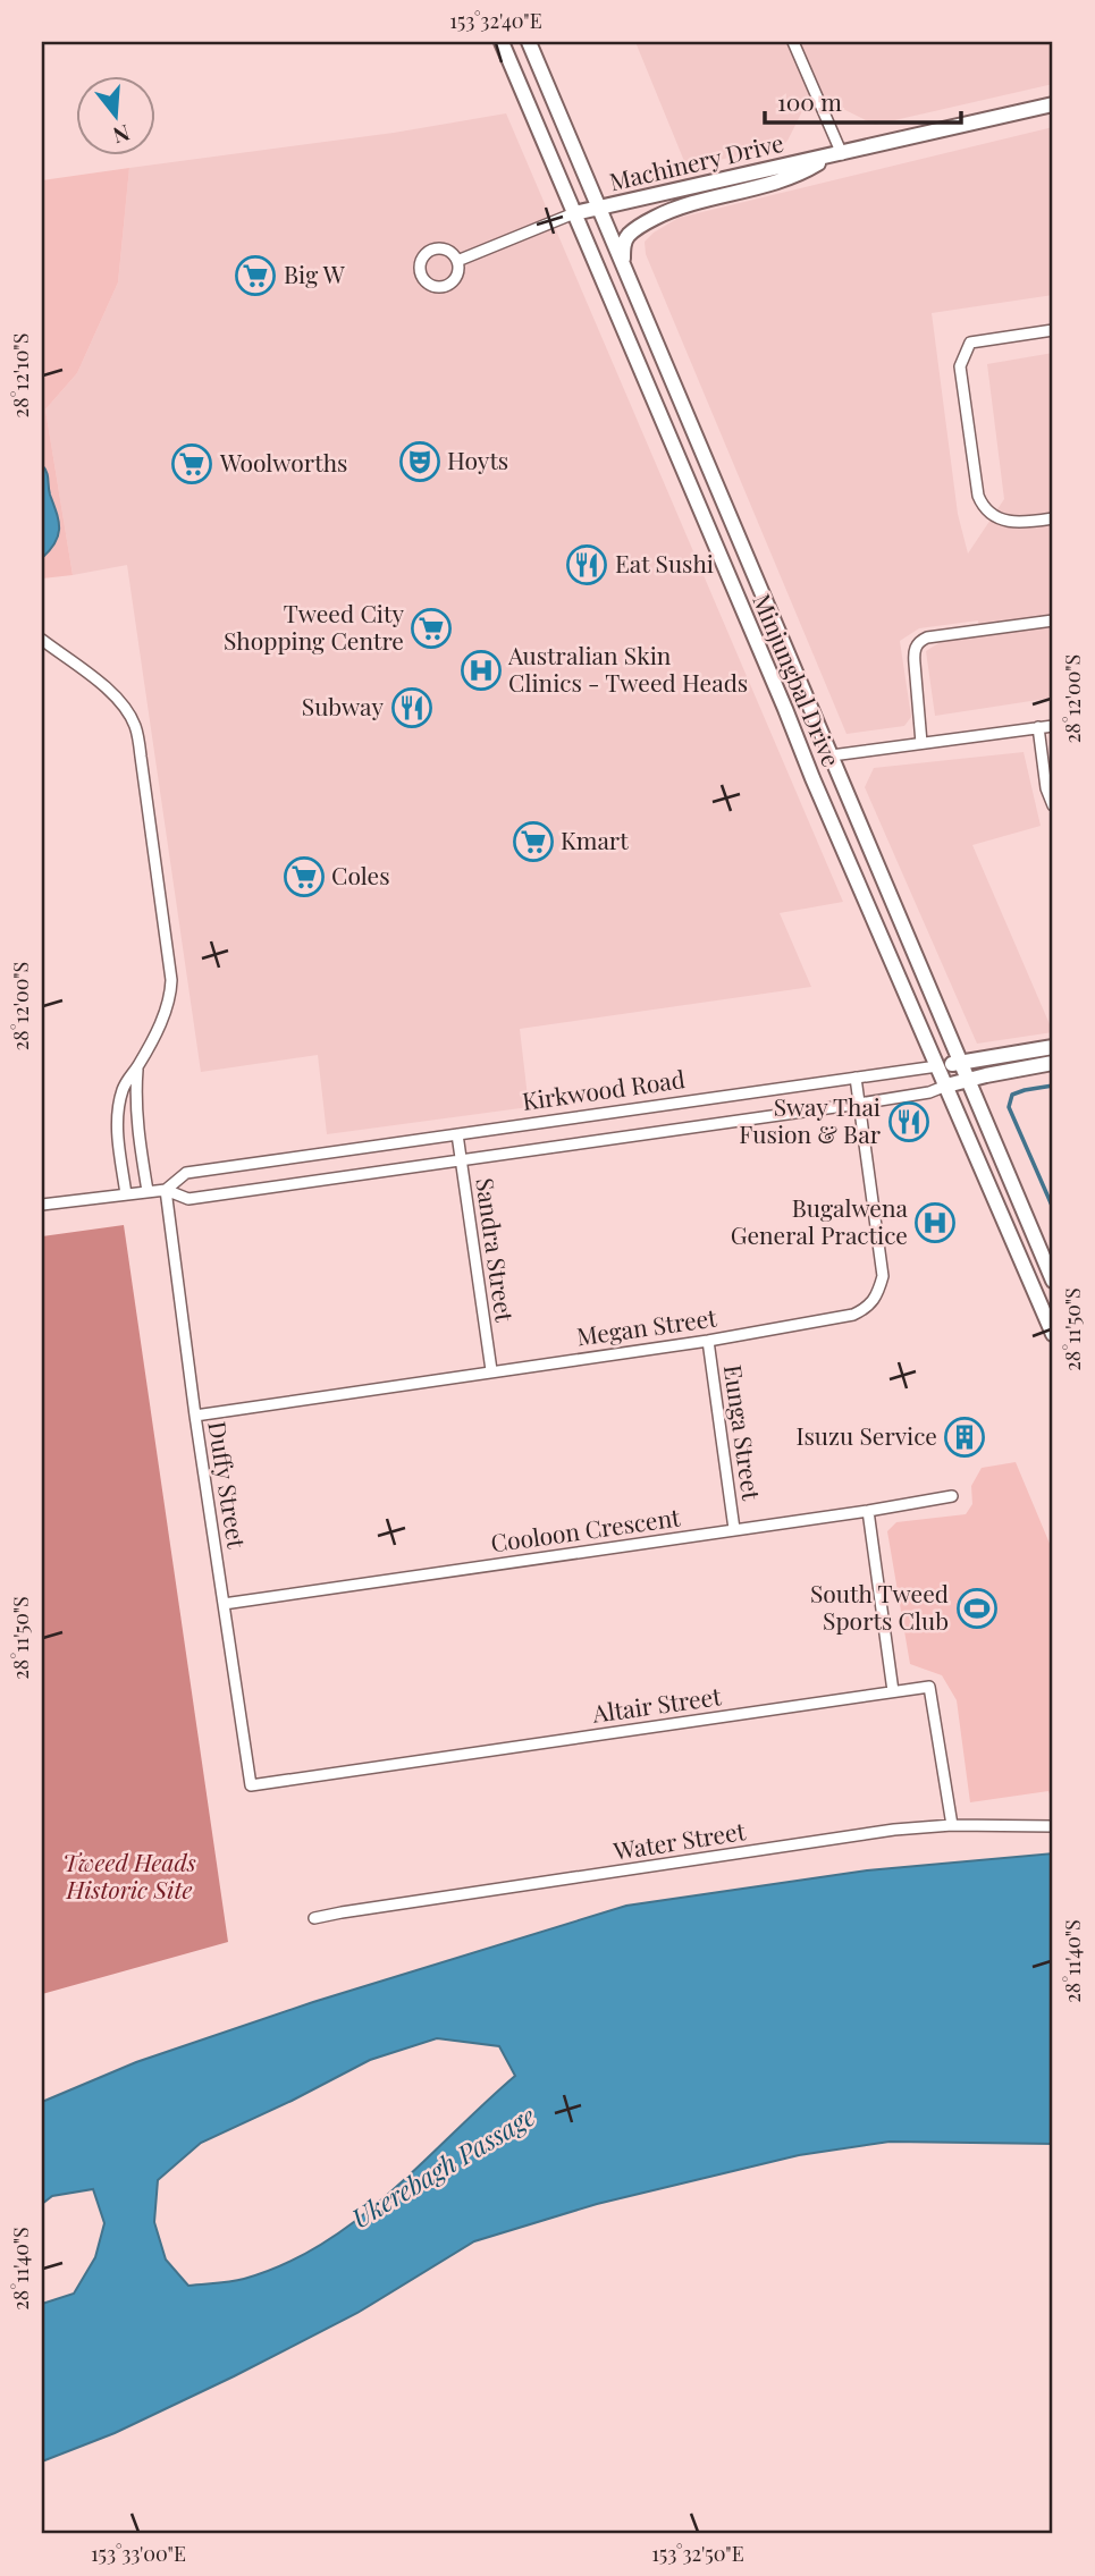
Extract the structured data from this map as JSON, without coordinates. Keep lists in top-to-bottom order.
{
  "streets": {
    "main road": ["Machinery Drive", "Minjungbal Drive", "Kirkwood Road"],
    "street": [
      "Sandra Street",
      "Megan Street",
      "Eunga Street",
      "Duffy Street",
      "Cooloon Crescent",
      "Altair Street",
      "Water Street"
    ]
  },
  "crossings": [
    ["Machinery Drive", "Minjungbal Drive"],
    ["Minjungbal Drive", "Kirkwood Road"],
    ["Kirkwood Road", "Sandra Street"],
    ["Kirkwood Road", "Megan Street"],
    ["Kirkwood Road", "Duffy Street"],
    ["Sandra Street", "Megan Street"],
    ["Megan Street", "Eunga Street"],
    ["Megan Street", "Duffy Street"],
    ["Eunga Street", "Cooloon Crescent"],
    ["Duffy Street", "Cooloon Crescent"],
    ["Duffy Street", "Altair Street"],
    ["Altair Street", "Water Street"]
  ],
  "water": ["Ukerebagh Passage"],
  "parks": ["Tweed Heads Historic Site"],
  "places": {
    "supermarket": [
      "Big W",
      "Woolworths",
      "Tweed City Shopping Centre",
      "Kmart",
      "Coles"
    ],
    "theatre": ["Hoyts"],
    "restaurant": ["Eat Sushi", "Subway", "Sway Thai Fusion & Bar"],
    "hospital": ["Australian Skin Clinics - Tweed Heads", "Bugalwena General Practice"],
    "building": ["Isuzu Service"],
    "sports": ["South Tweed Sports Club"]
  },
  "scale_bar": "100 m",
  "north": "bottom",
  "coordinates": [
    "153°32'40\"E",
    "28°12'10\"S",
    "28°12'00\"S",
    "28°11'50\"S",
    "28°11'40\"S",
    "153°33'00\"E",
    "153°32'50\"E"
  ]
}
